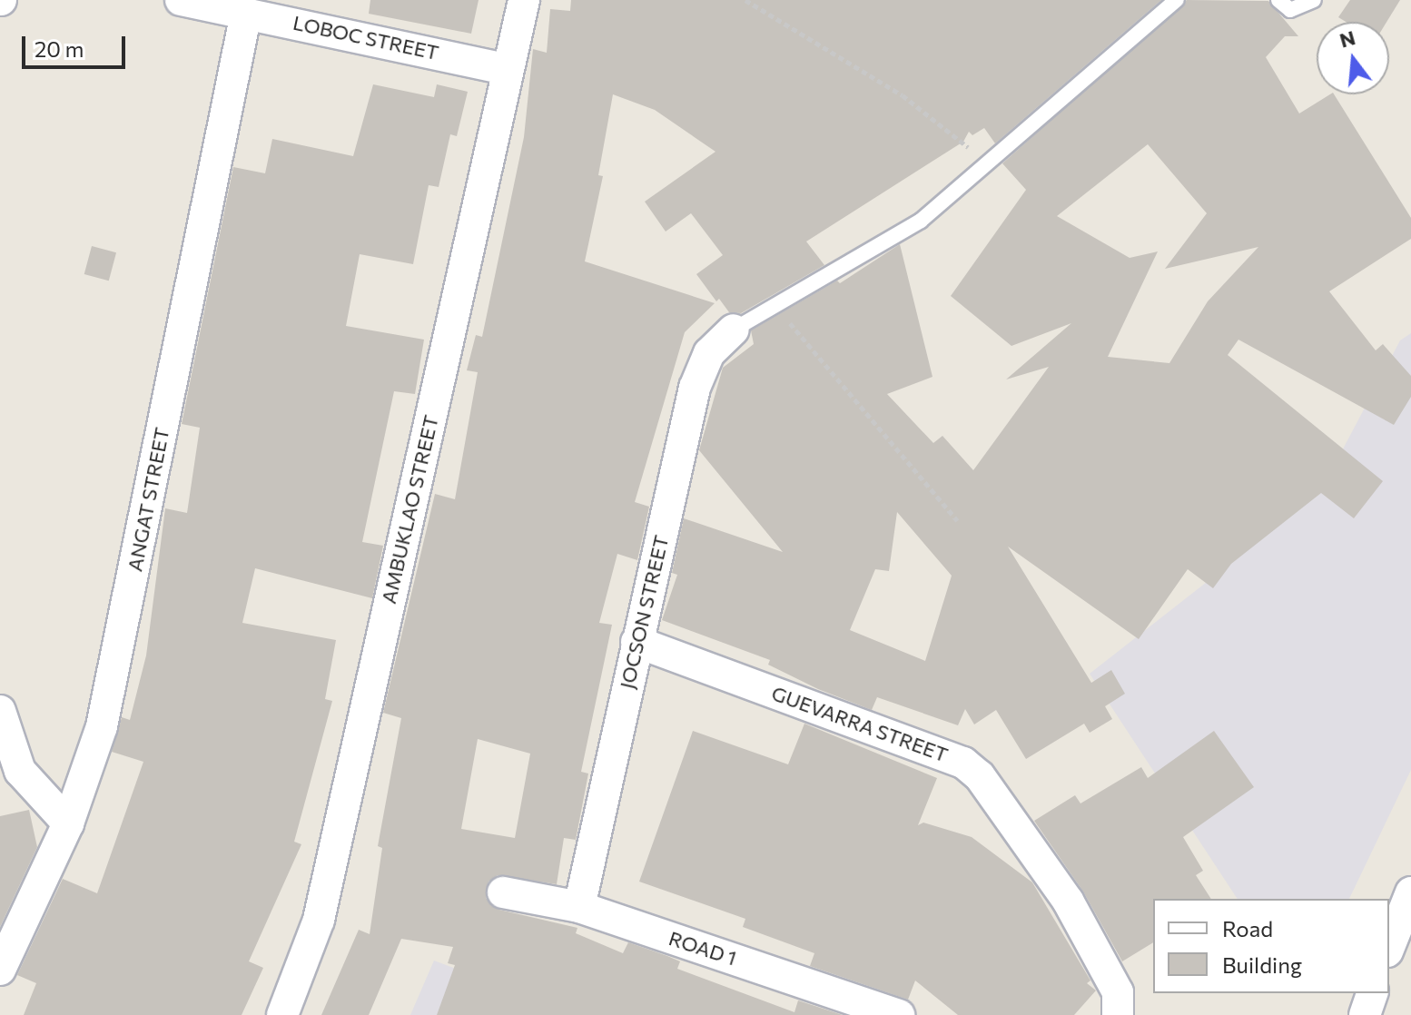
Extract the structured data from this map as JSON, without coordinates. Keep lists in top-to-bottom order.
{
  "streets": {
    "street": [
      "LOBOC STREET",
      "ANGAT STREET",
      "AMBUKLAO STREET",
      "JOCSON STREET",
      "GUEVARRA STREET",
      "ROAD 1"
    ]
  },
  "crossings": [
    ["LOBOC STREET", "ANGAT STREET"],
    ["LOBOC STREET", "AMBUKLAO STREET"],
    ["JOCSON STREET", "GUEVARRA STREET"],
    ["JOCSON STREET", "ROAD 1"]
  ],
  "legend": ["Road", "Building"],
  "scale_bar": "20 m",
  "north": "top"
}
